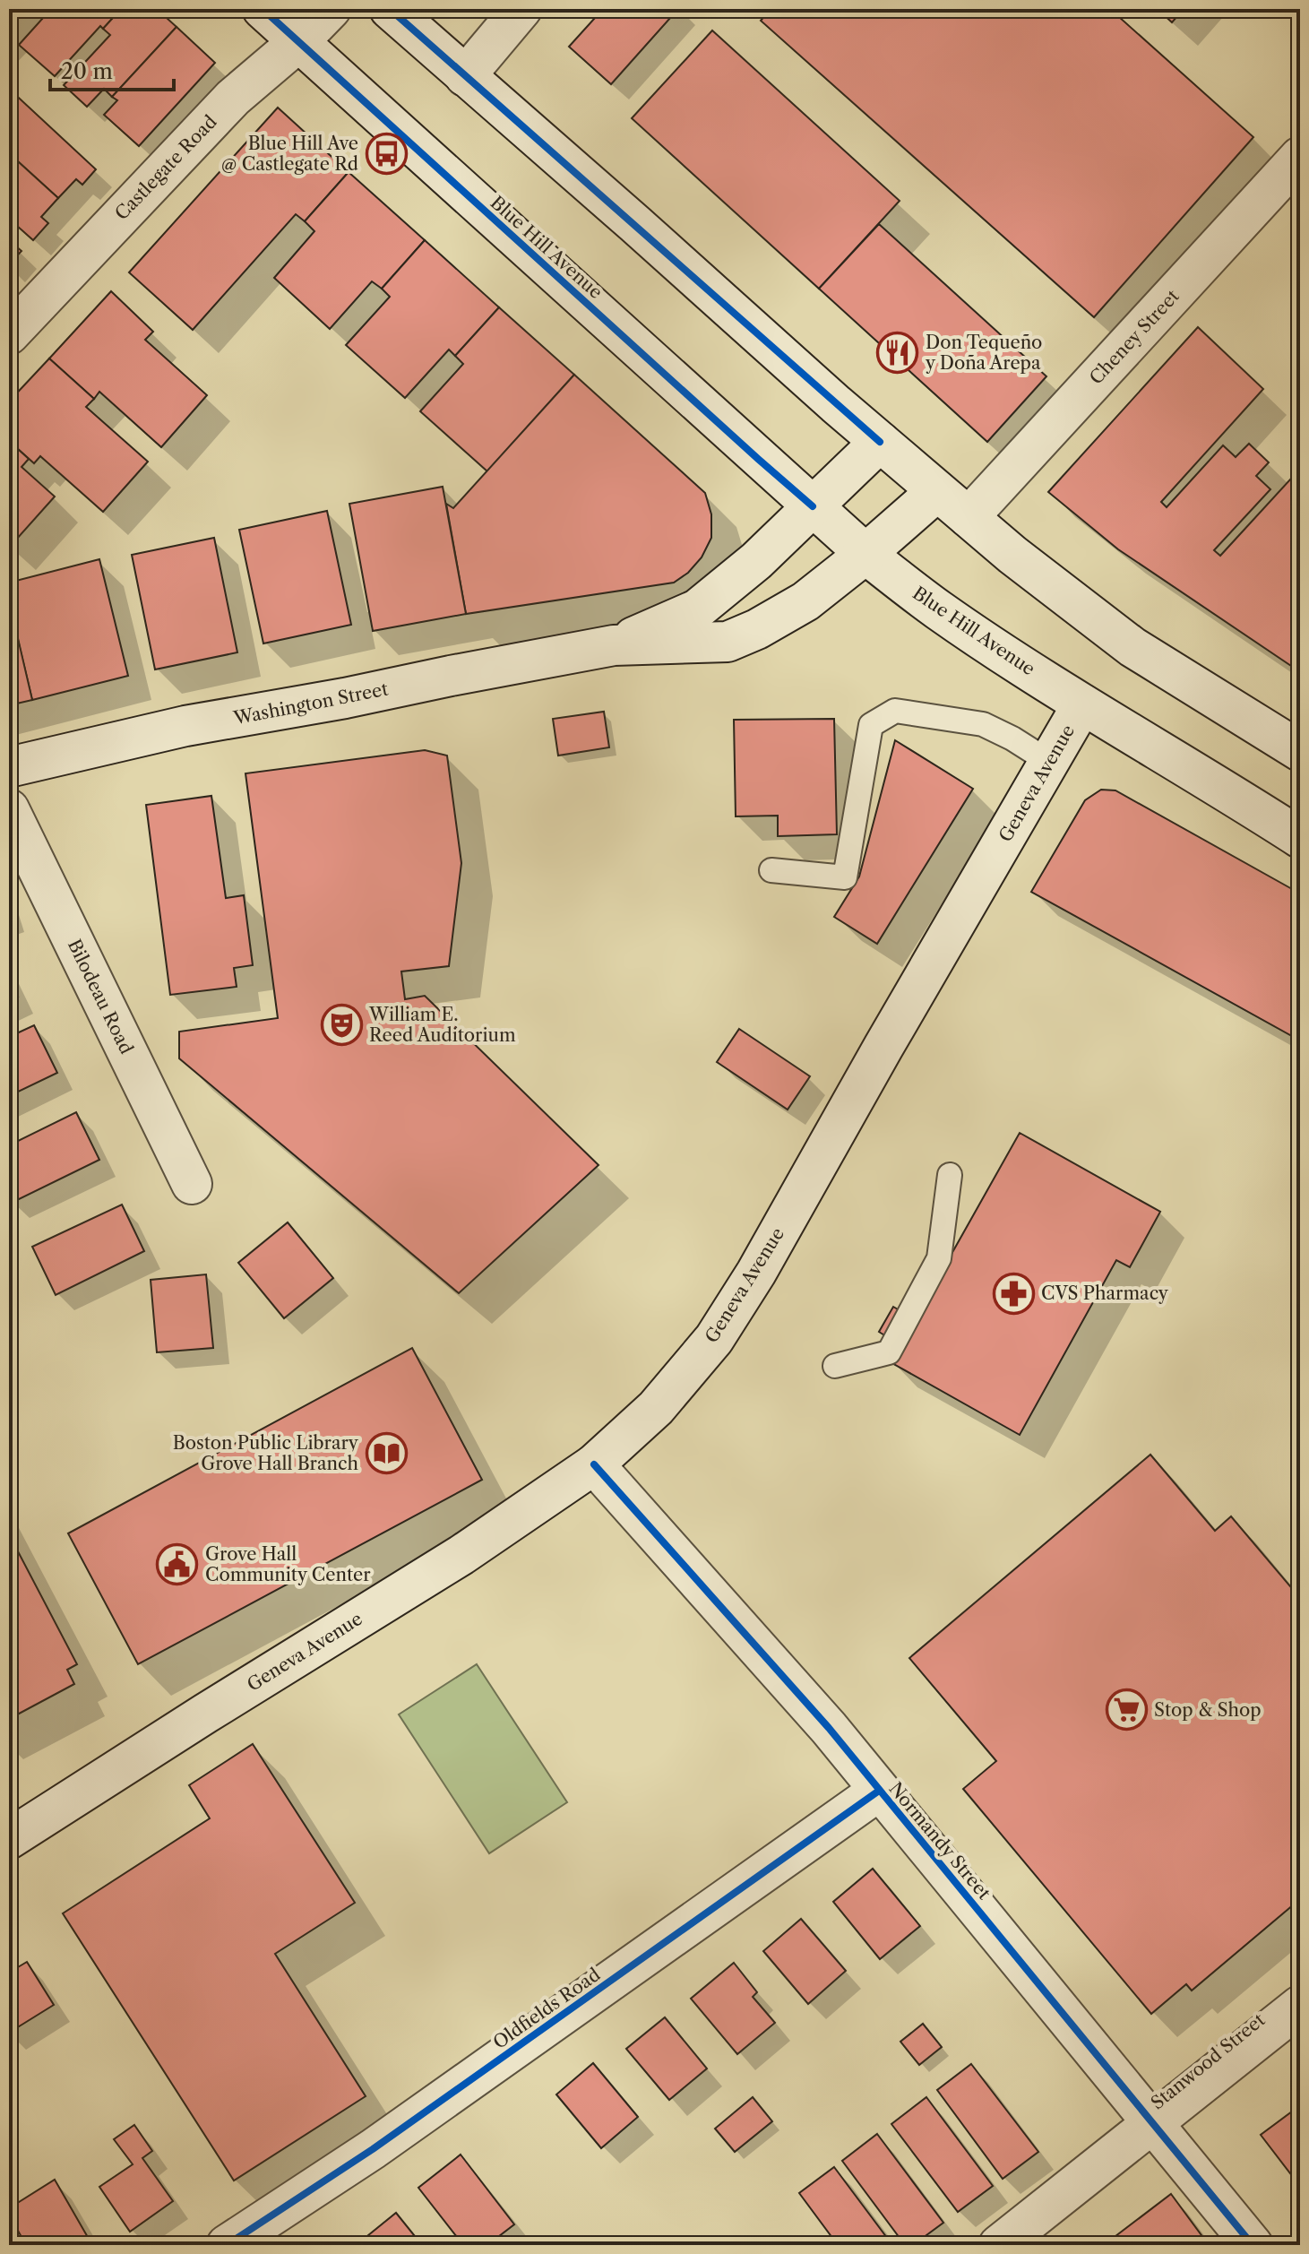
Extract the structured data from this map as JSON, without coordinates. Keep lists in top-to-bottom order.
{
  "streets": {
    "main road": [
      "Castlegate Road",
      "Blue Hill Avenue",
      "Cheney Street",
      "Washington Street",
      "Geneva Avenue",
      "Bilodeau Road",
      "Normandy Street",
      "Oldfields Road",
      "Stanwood Street"
    ]
  },
  "crossings": [
    ["Castlegate Road", "Blue Hill Avenue"],
    ["Blue Hill Avenue", "Washington Street"],
    ["Blue Hill Avenue", "Geneva Avenue"],
    ["Geneva Avenue", "Normandy Street"],
    ["Normandy Street", "Oldfields Road"],
    ["Normandy Street", "Stanwood Street"]
  ],
  "places": {
    "bus stop": ["Blue Hill Ave @ Castlegate Rd"],
    "restaurant": ["Don Tequeño y Doña Arepa"],
    "theatre": ["William E. Reed Auditorium"],
    "pharmacy": ["CVS Pharmacy"],
    "library": ["Boston Public Library Grove Hall Branch"],
    "public building": ["Grove Hall Community Center"],
    "supermarket": ["Stop & Shop"]
  },
  "scale_bar": "20 m"
}
